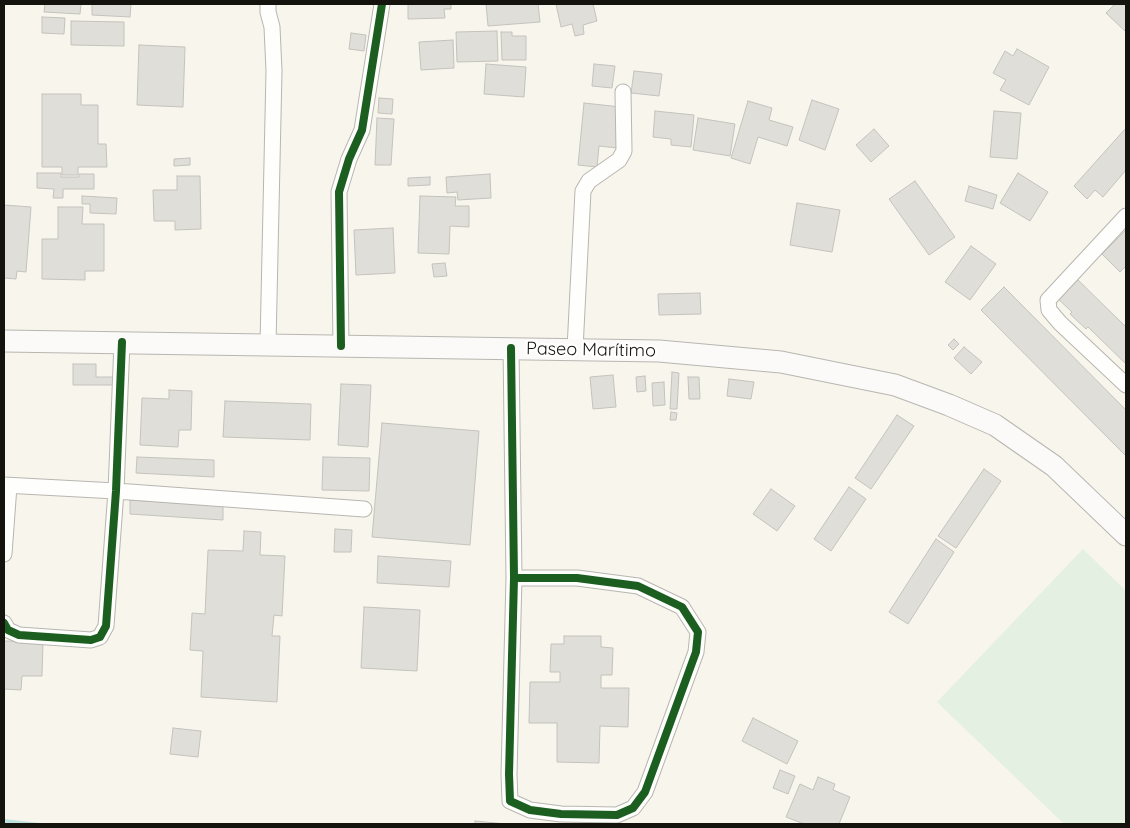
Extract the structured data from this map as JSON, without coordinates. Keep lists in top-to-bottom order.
{
  "streets": {
    "main road": ["Paseo Marítimo"]
  }
}
